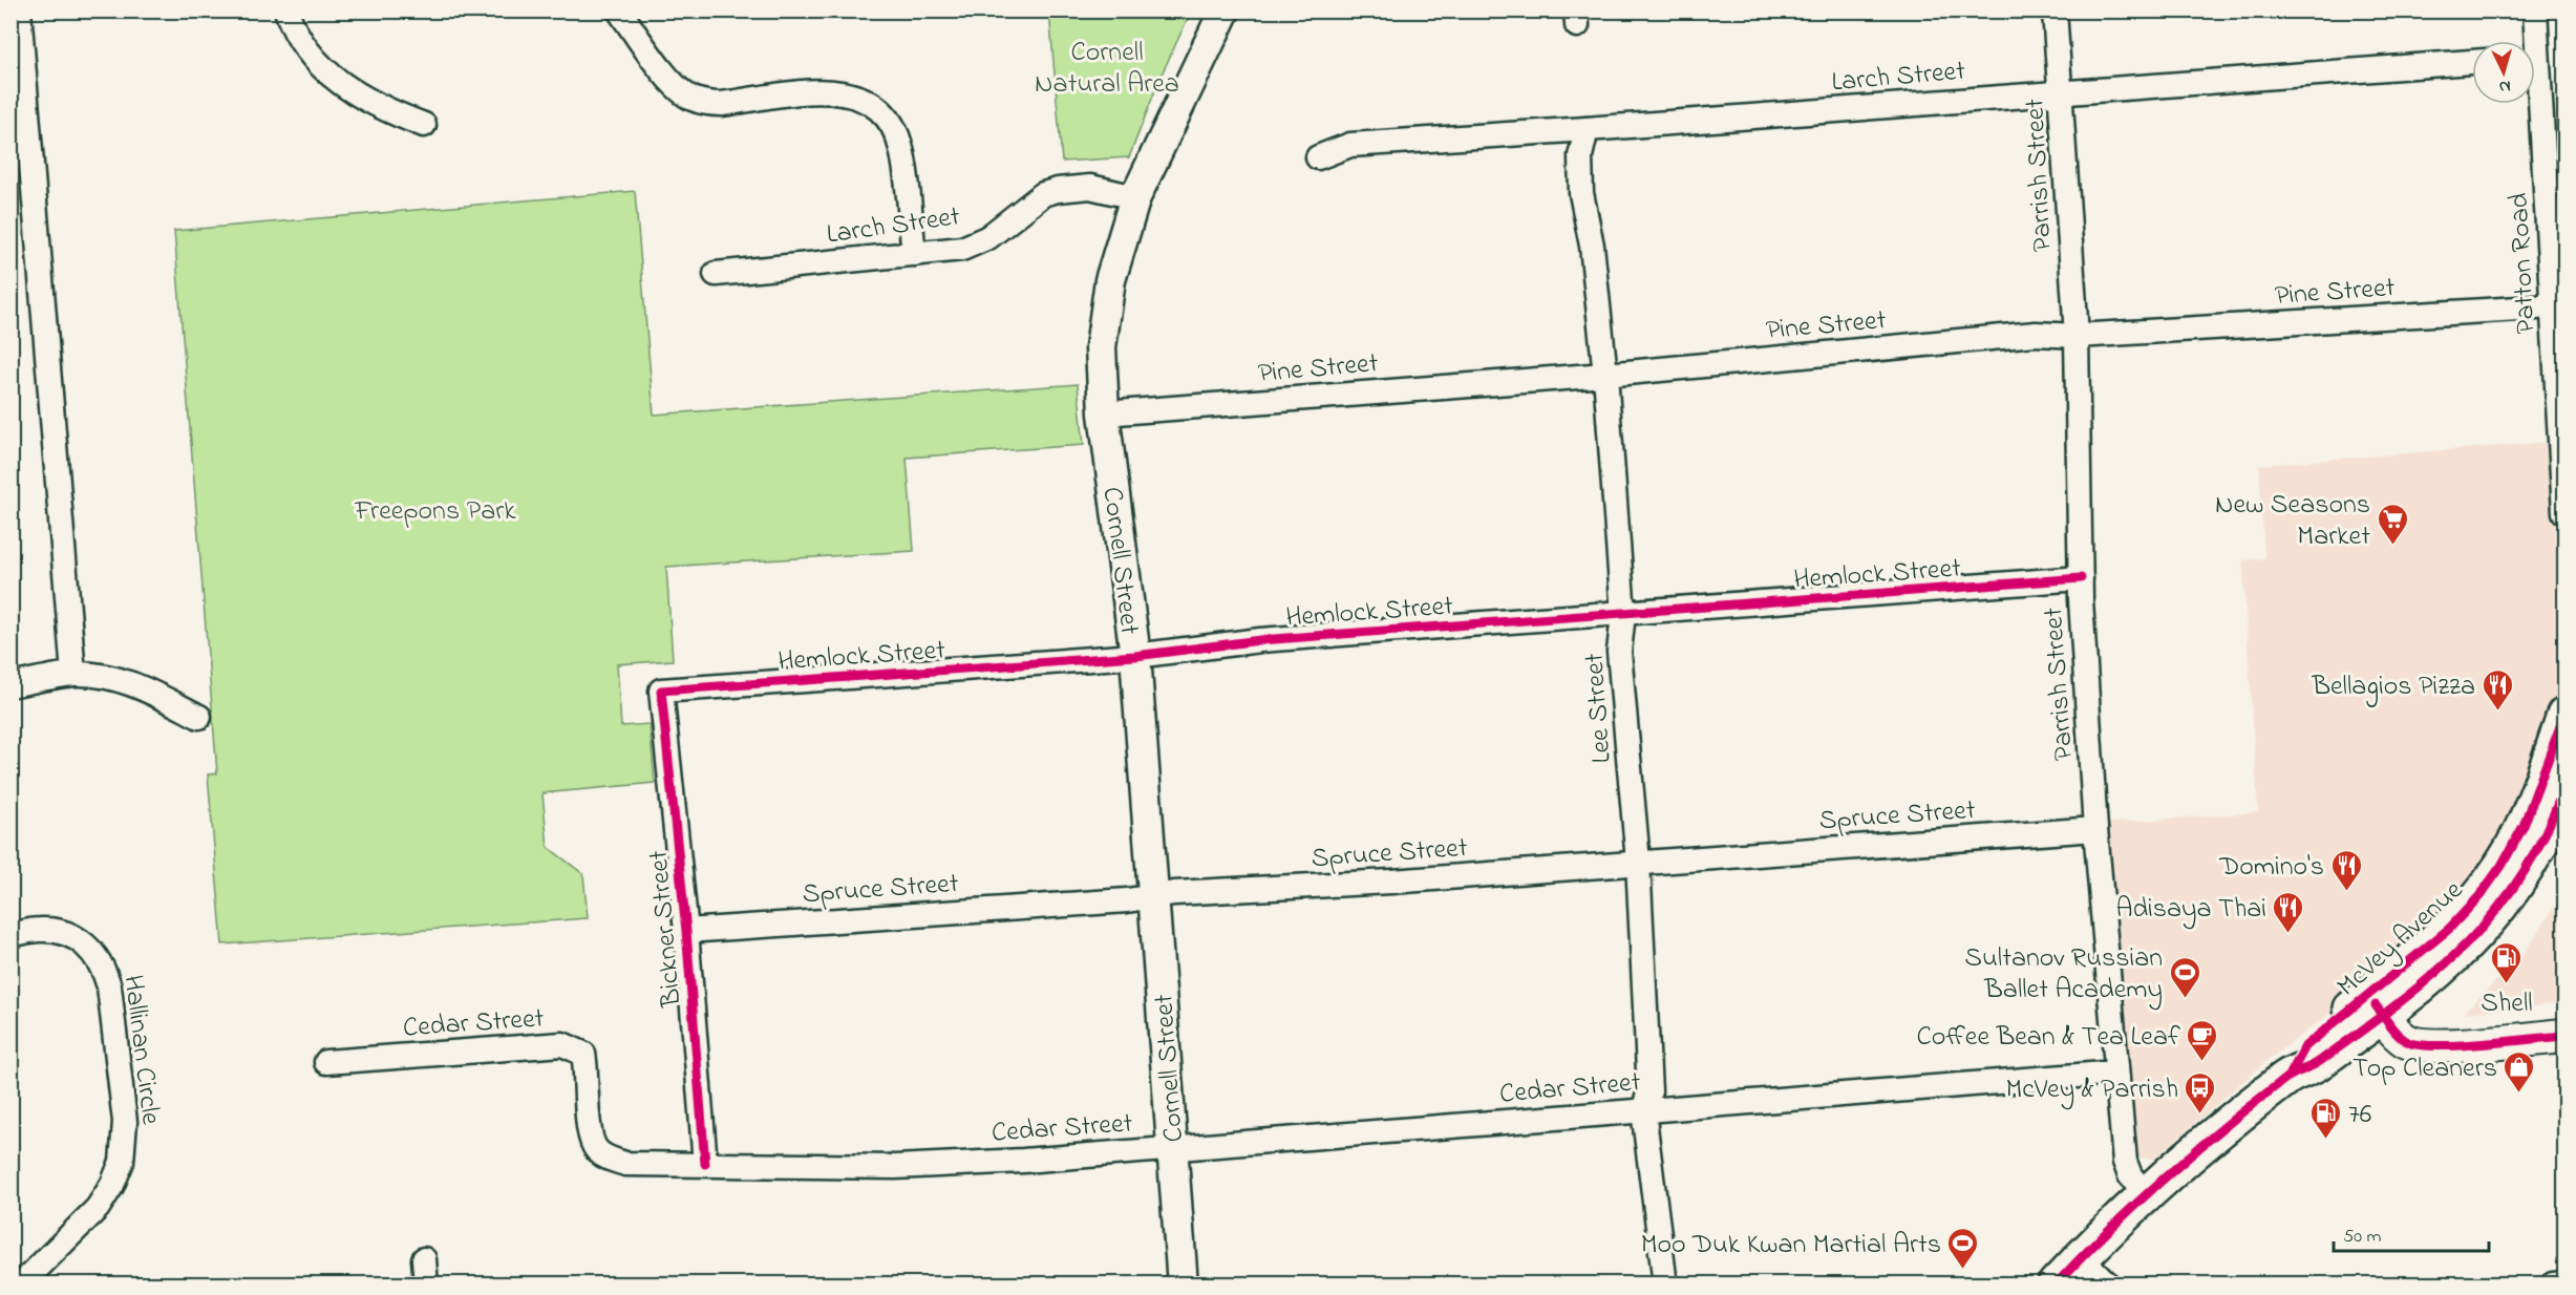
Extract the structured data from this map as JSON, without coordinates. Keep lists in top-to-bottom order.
{
  "streets": {
    "main road": ["McVey Avenue"],
    "street": [
      "Larch Street",
      "Parrish Street",
      "Patton Road",
      "Pine Street",
      "Cornell Street",
      "Hemlock Street",
      "Lee Street",
      "Spruce Street",
      "Bickner Street",
      "Cedar Street",
      "Hallinan Circle"
    ]
  },
  "crossings": [
    ["Larch Street", "Parrish Street"],
    ["Larch Street", "Cornell Street"],
    ["Larch Street", "Lee Street"],
    ["Parrish Street", "Pine Street"],
    ["Parrish Street", "Hemlock Street"],
    ["Parrish Street", "Spruce Street"],
    ["Parrish Street", "McVey Avenue"],
    ["Parrish Street", "Cedar Street"],
    ["Patton Road", "Pine Street"],
    ["Pine Street", "Cornell Street"],
    ["Pine Street", "Lee Street"],
    ["Cornell Street", "Hemlock Street"],
    ["Cornell Street", "Spruce Street"],
    ["Cornell Street", "Cedar Street"],
    ["Hemlock Street", "Lee Street"],
    ["Hemlock Street", "Bickner Street"],
    ["Lee Street", "Spruce Street"],
    ["Lee Street", "Cedar Street"],
    ["Spruce Street", "Bickner Street"],
    ["Bickner Street", "Cedar Street"]
  ],
  "parks": ["Cornell Natural Area", "Freepons Park"],
  "places": {
    "supermarket": ["New Seasons Market"],
    "restaurant": ["Bellagios Pizza", "Domino's", "Adisaya Thai"],
    "fuel station": ["Shell", "76"],
    "sports": ["Sultanov Russian Ballet Academy", "Moo Duk Kwan Martial Arts"],
    "cafe": ["Coffee Bean & Tea Leaf"],
    "shop": ["Top Cleaners"],
    "bus stop": ["McVey & Parrish"]
  },
  "scale_bar": "50 m",
  "north": "bottom"
}
